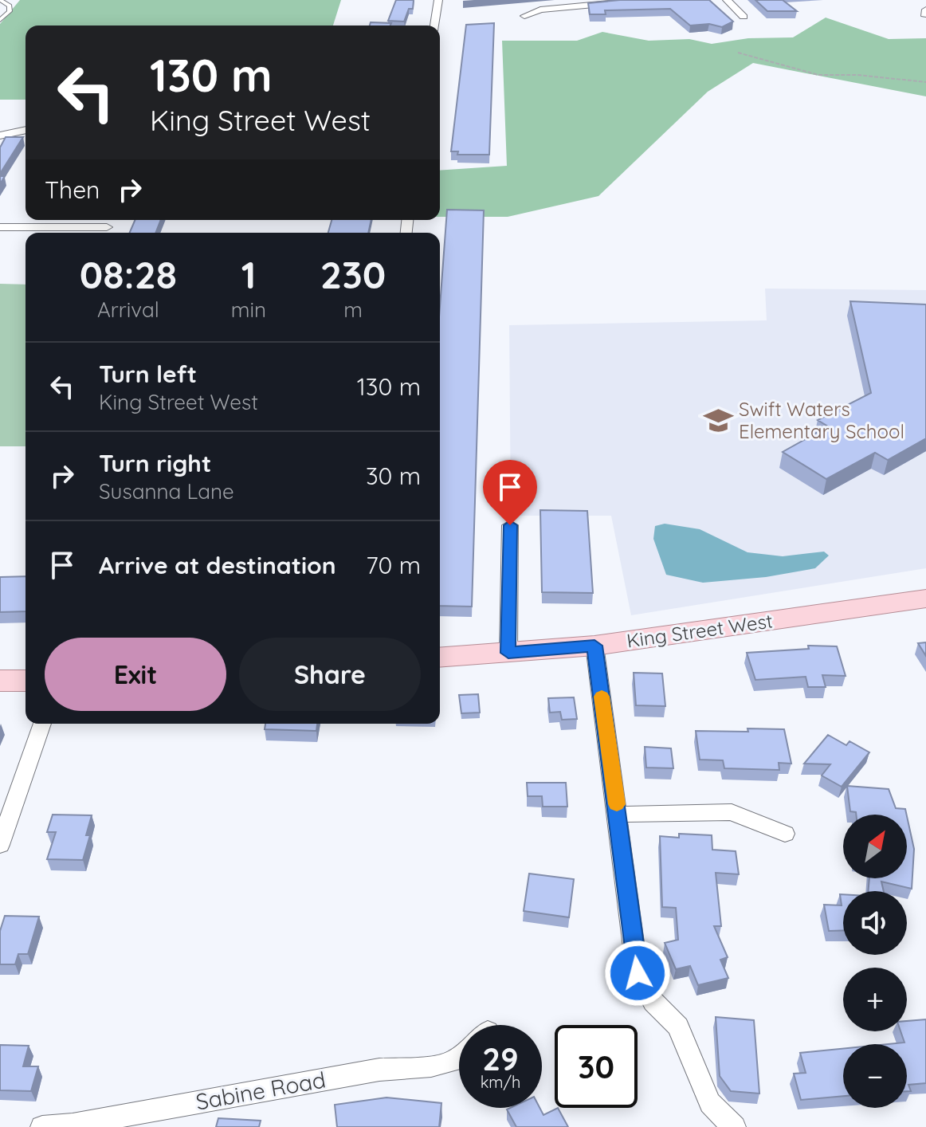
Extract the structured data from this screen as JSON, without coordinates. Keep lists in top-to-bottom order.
{
  "streets": {
    "main road": ["King Street West"],
    "street": ["Sabine Road"]
  },
  "places": {
    "school or university": ["Swift Waters Elementary School"]
  },
  "north": "top right",
  "page": {
    "turn": ["130 m", "King Street West"],
    "then": "Then",
    "eta": [
      "08:28",
      "Arrival",
      "1",
      "min",
      "230",
      "m"
    ],
    "list": [
      {
        "name": "Turn left",
        "note": "King Street West",
        "value": "130 m"
      },
      {
        "name": "Turn right",
        "note": "Susanna Lane",
        "value": "30 m"
      },
      {
        "name": "Arrive at destination",
        "value": "70 m"
      }
    ],
    "buttons": ["Exit", "Share"],
    "map_buttons": ["+", "−"],
    "speed": "29 km/h",
    "limit": "30"
  }
}
